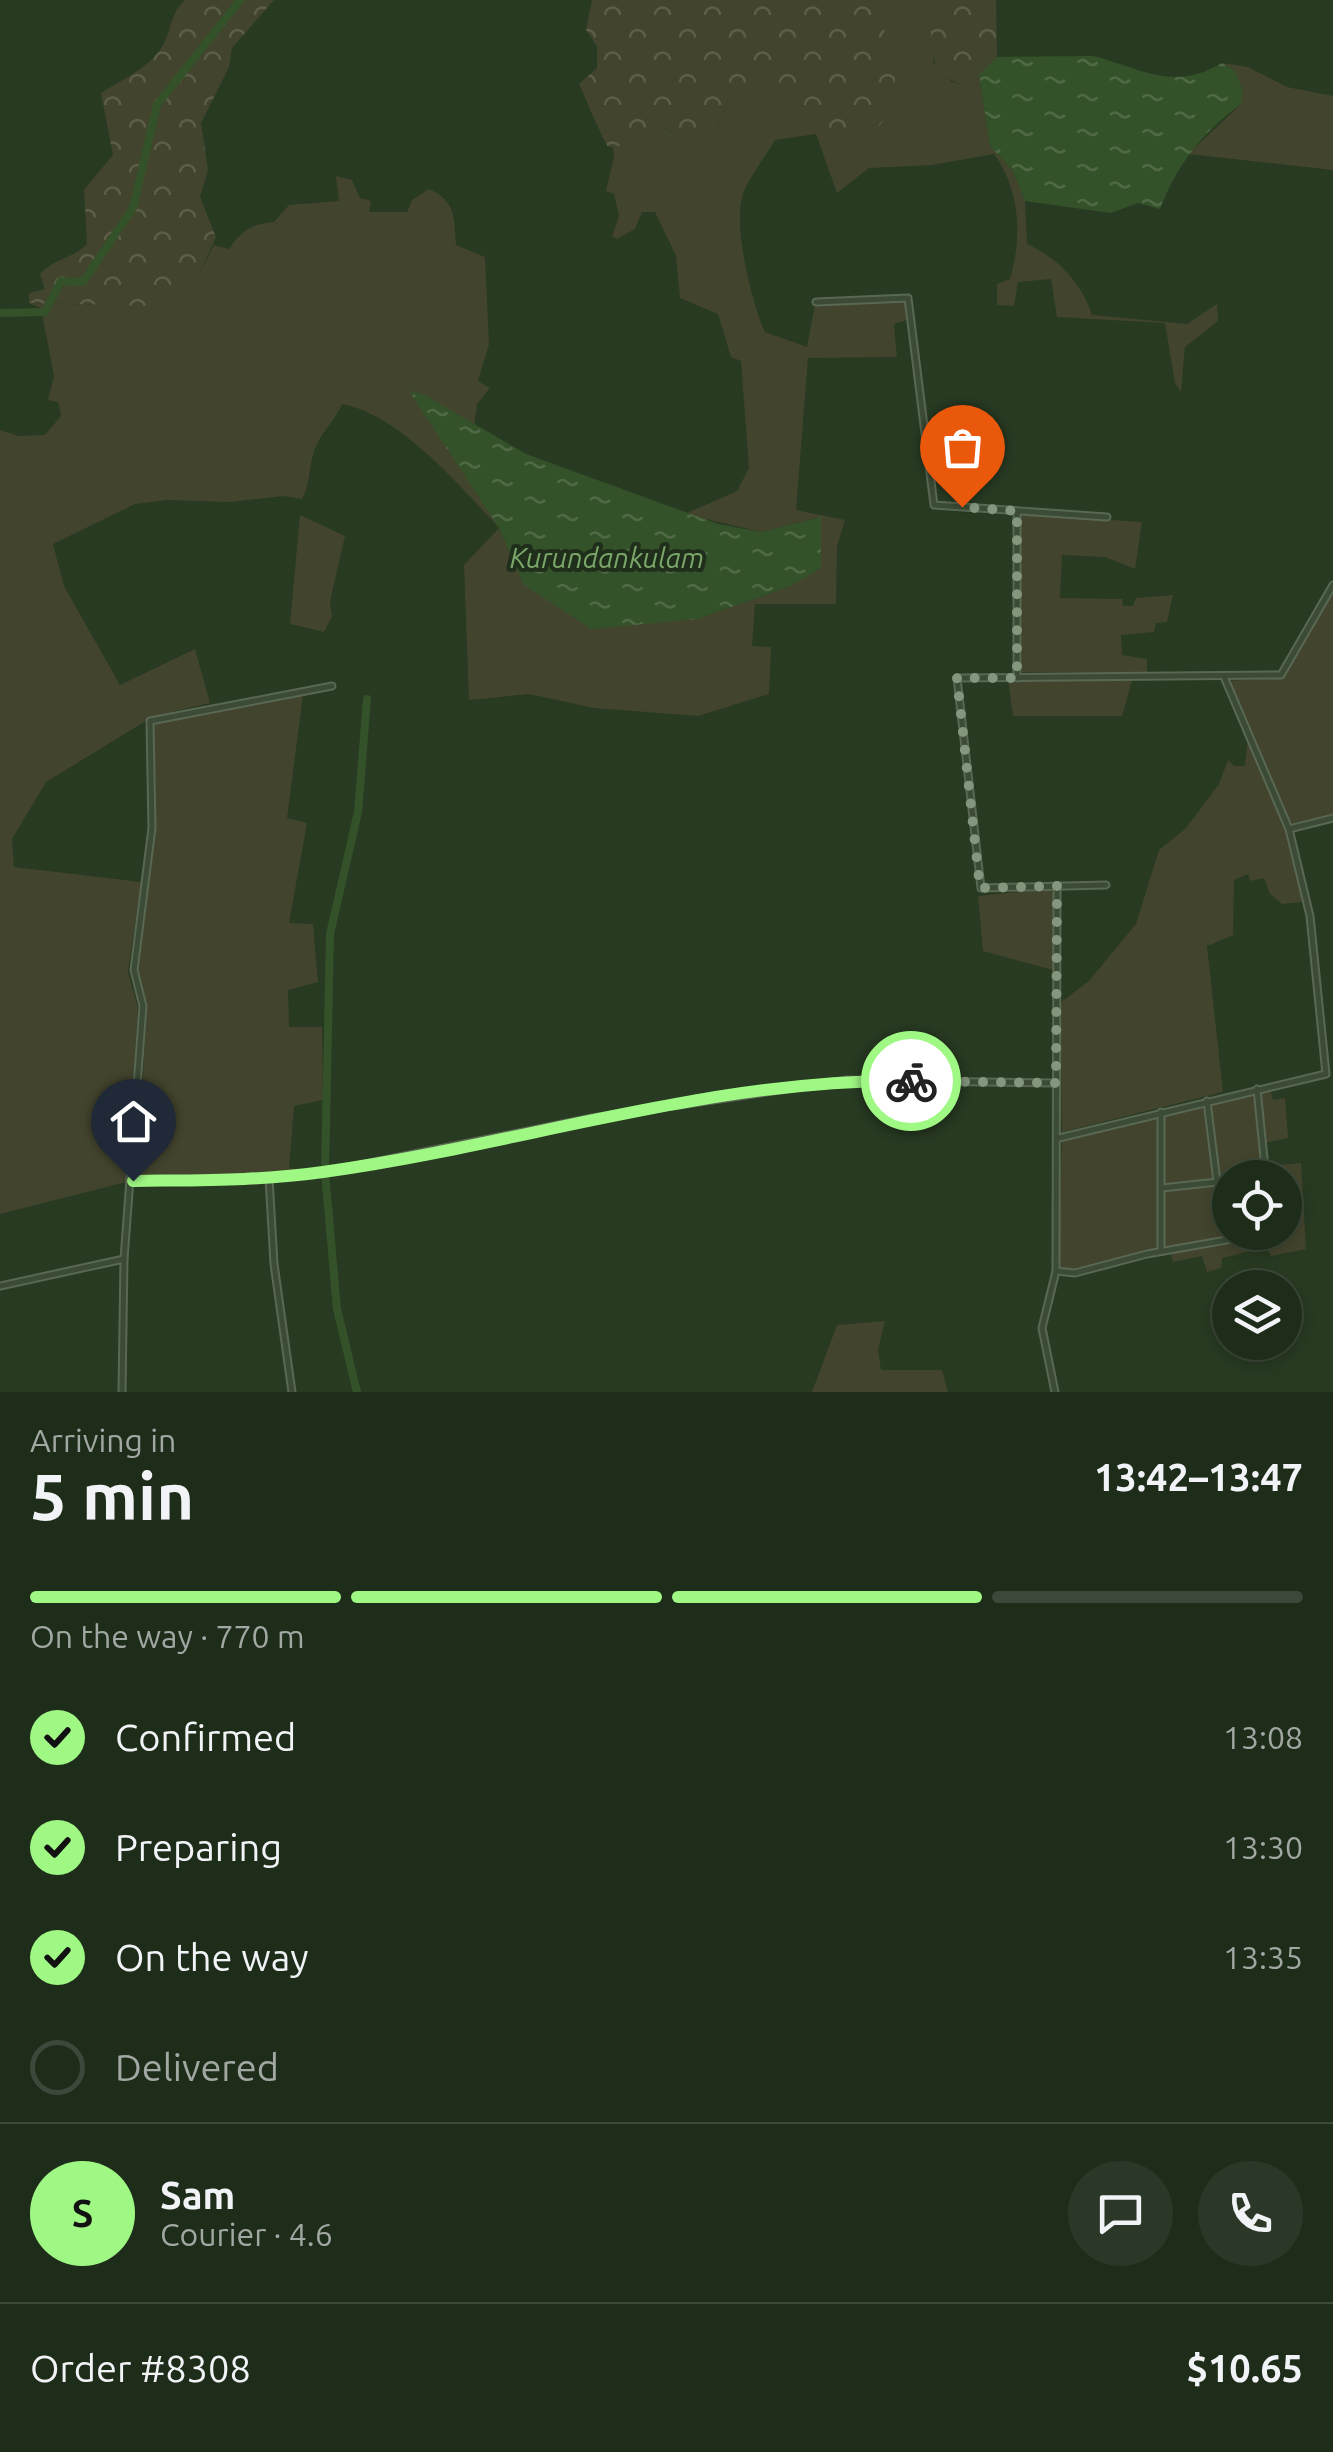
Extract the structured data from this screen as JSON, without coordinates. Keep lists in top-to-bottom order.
{
  "water": ["Kurundankulam"],
  "page": {
    "heading": ["5 min", "Arriving in", "13:42–13:47"],
    "panel": [
      "Sam",
      "Courier · 4.6",
      "Order #8308",
      "$10.65"
    ],
    "bar": "On the way · 770 m",
    "list": [
      ["Confirmed", "13:08"],
      ["Preparing", "13:30"],
      ["On the way", "13:35"],
      "Delivered"
    ],
    "round": "S"
  }
}
